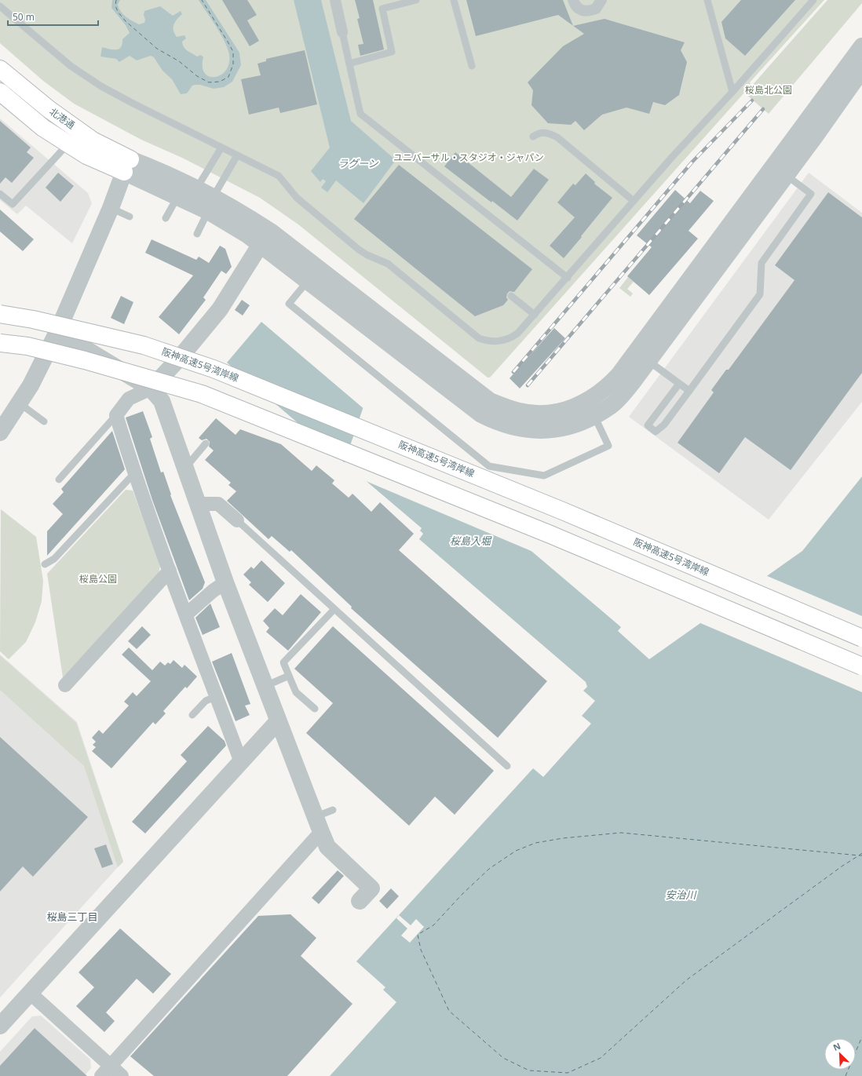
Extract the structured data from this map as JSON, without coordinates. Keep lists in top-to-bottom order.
{
  "streets": {
    "main road": ["北港通", "阪神高速5号湾岸線"]
  },
  "districts": ["桜島三丁目"],
  "water": ["ラグーン", "桜島入堀", "安治川"],
  "parks": ["桜島北公園", "ユニバーサル・スタジオ・ジャパン", "桜島公園"],
  "scale_bar": "50 m",
  "north": "top left"
}
